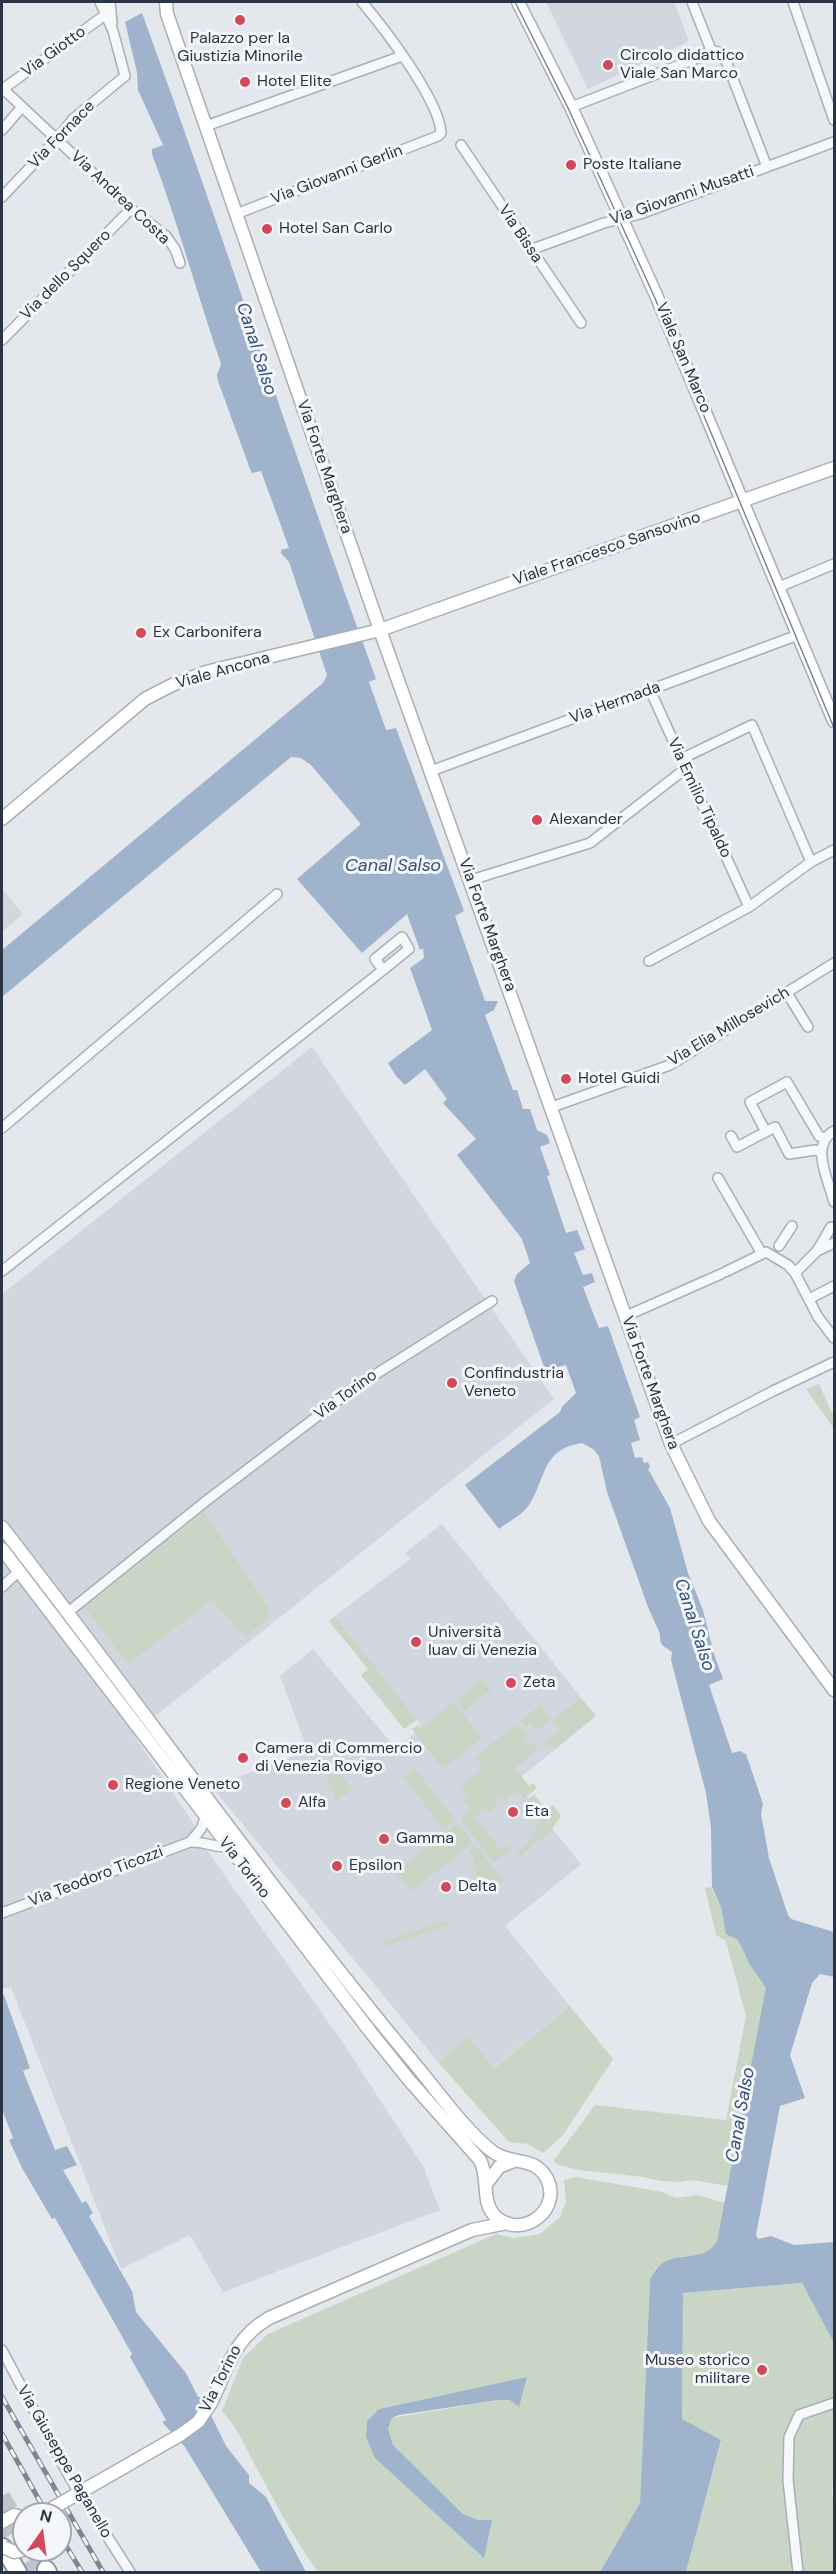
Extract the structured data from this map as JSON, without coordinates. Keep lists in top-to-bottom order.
{
  "streets": {
    "street": [
      "Via Giotto",
      "Via Fornace",
      "Via Giovanni Gerlin",
      "Via Giovanni Musatti",
      "Via Andrea Costa",
      "Via Bissa",
      "Via dello Squero",
      "Viale San Marco",
      "Via Forte Marghera",
      "Viale Francesco Sansovino",
      "Viale Ancona",
      "Via Hermada",
      "Via Emilio Tipaldo",
      "Via Elia Millosevich",
      "Via Torino",
      "Via Teodoro Ticozzi",
      "Via Giuseppe Paganello"
    ]
  },
  "crossings": [
    ["Via Giotto", "Via Fornace"],
    ["Via Giotto", "Via Andrea Costa"],
    ["Via Fornace", "Via Andrea Costa"],
    ["Via Giovanni Gerlin", "Via Forte Marghera"],
    ["Via Giovanni Musatti", "Via Bissa"],
    ["Via Giovanni Musatti", "Viale San Marco"],
    ["Via Andrea Costa", "Via dello Squero"],
    ["Viale San Marco", "Viale Francesco Sansovino"],
    ["Viale San Marco", "Via Hermada"],
    ["Via Forte Marghera", "Viale Francesco Sansovino"],
    ["Via Forte Marghera", "Viale Ancona"],
    ["Via Forte Marghera", "Via Hermada"],
    ["Via Forte Marghera", "Via Elia Millosevich"],
    ["Viale Francesco Sansovino", "Viale Ancona"],
    ["Via Hermada", "Via Emilio Tipaldo"]
  ],
  "water": ["Canal Salso"],
  "places": [
    "Palazzo per la Giustizia Minorile",
    "Circolo didattico Viale San Marco",
    "Hotel Elite",
    "Poste Italiane",
    "Hotel San Carlo",
    "Ex Carbonifera",
    "Alexander",
    "Hotel Guidi",
    "Confindustria Veneto",
    "Università Iuav di Venezia",
    "Zeta",
    "Camera di Commercio di Venezia Rovigo",
    "Regione Veneto",
    "Alfa",
    "Eta",
    "Gamma",
    "Epsilon",
    "Delta",
    "Museo storico militare"
  ],
  "north": "top"
}
